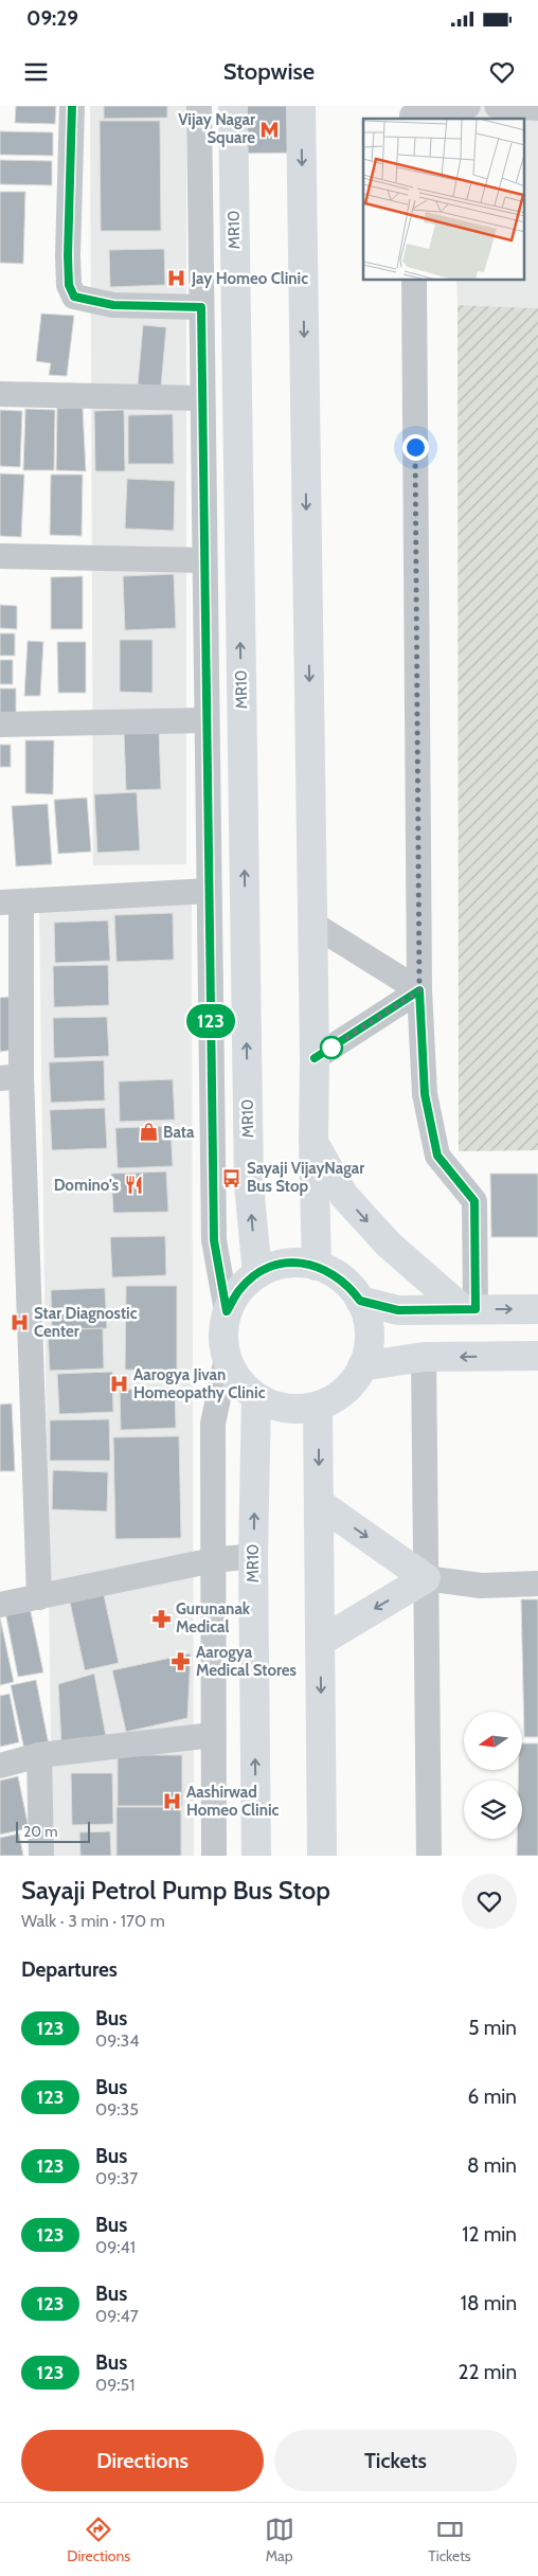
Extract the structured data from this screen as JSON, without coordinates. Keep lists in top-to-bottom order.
{
  "streets": {
    "main road": ["MR10"]
  },
  "places": {
    "metro station": ["Vijay Nagar Square"],
    "hospital": [
      "Jay Homeo Clinic",
      "Star Diagnostic Center",
      "Aarogya Jivan Homeopathy Clinic",
      "Aashirwad Homeo Clinic"
    ],
    "shop": ["Bata"],
    "bus stop": ["Sayaji VijayNagar Bus Stop"],
    "restaurant": ["Domino's"],
    "pharmacy": ["Gurunanak Medical", "Aarogya Medical Stores"]
  },
  "lines": ["bus line 123"],
  "scale_bar": "20 m",
  "north": "left",
  "page": {
    "status": "09:29",
    "header": "Stopwise",
    "on_map": "123",
    "scale": "20 m",
    "heading": [
      ["Sayaji Petrol Pump Bus Stop", "Walk · 3 min · 170 m"],
      "Departures"
    ],
    "list": [
      {
        "mark": "123",
        "name": "Bus",
        "note": "09:34",
        "value": "5 min"
      },
      {
        "mark": "123",
        "name": "Bus",
        "note": "09:35",
        "value": "6 min"
      },
      {
        "mark": "123",
        "name": "Bus",
        "note": "09:37",
        "value": "8 min"
      },
      {
        "mark": "123",
        "name": "Bus",
        "note": "09:41",
        "value": "12 min"
      },
      {
        "mark": "123",
        "name": "Bus",
        "note": "09:47",
        "value": "18 min"
      },
      {
        "mark": "123",
        "name": "Bus",
        "note": "09:51",
        "value": "22 min"
      }
    ],
    "buttons": ["Directions", "Tickets"],
    "tabs": ["Directions", "Map", "Tickets"]
  }
}
